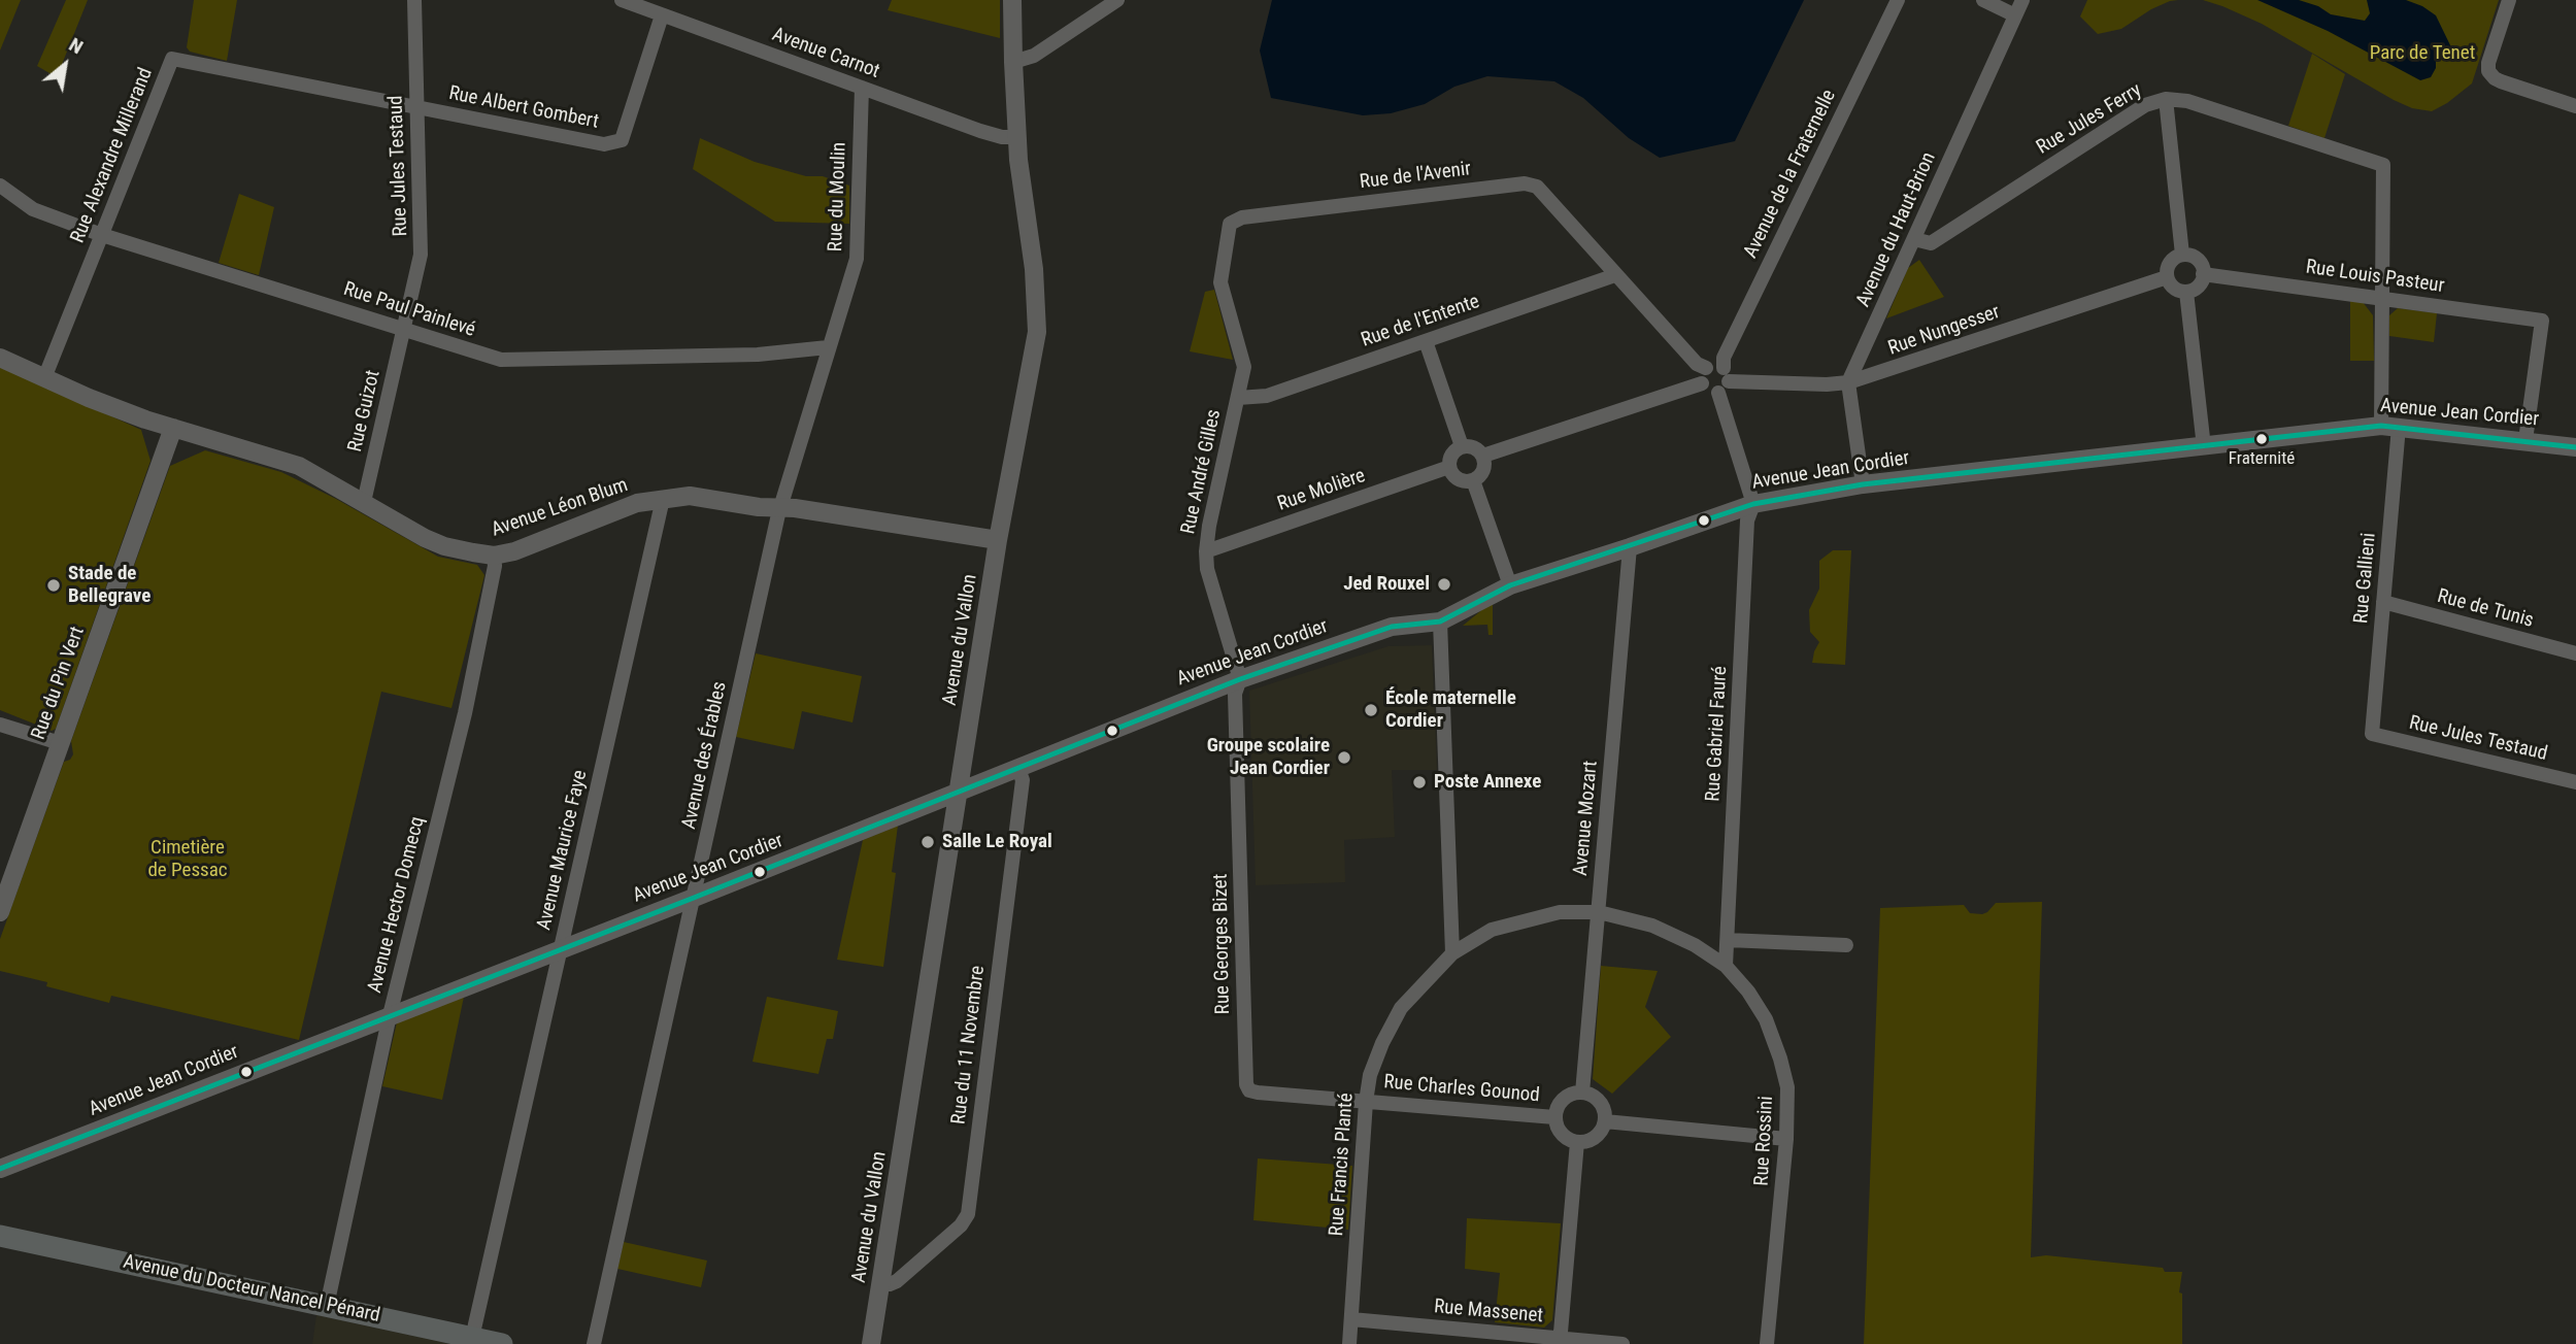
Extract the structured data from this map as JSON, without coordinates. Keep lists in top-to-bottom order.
{
  "streets": {
    "main road": ["Avenue du Docteur Nancel Pénard"],
    "street": [
      "Avenue Carnot",
      "Rue Albert Gombert",
      "Rue Jules Ferry",
      "Rue Alexandre Millerand",
      "Rue Jules Testaud",
      "Avenue de la Fraternelle",
      "Rue de l'Avenir",
      "Rue du Moulin",
      "Avenue du Haut-Brion",
      "Rue Louis Pasteur",
      "Rue Paul Painlevé",
      "Rue de l'Entente",
      "Rue Nungesser",
      "Rue Guizot",
      "Avenue Jean Cordier",
      "Rue André Gilles",
      "Rue Molière",
      "Avenue Léon Blum",
      "Rue Gallieni",
      "Rue de Tunis",
      "Avenue du Vallon",
      "Rue du Pin Vert",
      "Rue Gabriel Fauré",
      "Avenue des Érables",
      "Avenue Mozart",
      "Avenue Maurice Faye",
      "Avenue Hector Domecq",
      "Rue Georges Bizet",
      "Rue du 11 Novembre",
      "Rue Charles Gounod",
      "Rue Rossini",
      "Rue Francis Planté",
      "Rue Massenet"
    ]
  },
  "crossings": [
    ["Avenue Carnot", "Rue Albert Gombert"],
    ["Avenue Carnot", "Rue du Moulin"],
    ["Avenue Carnot", "Avenue du Vallon"],
    ["Rue Albert Gombert", "Rue Alexandre Millerand"],
    ["Rue Albert Gombert", "Rue Jules Testaud"],
    ["Rue Jules Ferry", "Avenue du Haut-Brion"],
    ["Rue Jules Ferry", "Rue Gallieni"],
    ["Rue Alexandre Millerand", "Rue Jules Testaud"],
    ["Rue Alexandre Millerand", "Rue Paul Painlevé"],
    ["Rue Alexandre Millerand", "Avenue Léon Blum"],
    ["Rue Jules Testaud", "Rue Paul Painlevé"],
    ["Rue Jules Testaud", "Rue Guizot"],
    ["Rue Jules Testaud", "Rue Gallieni"],
    ["Avenue de la Fraternelle", "Rue de l'Avenir"],
    ["Avenue de la Fraternelle", "Rue Nungesser"],
    ["Rue de l'Avenir", "Rue de l'Entente"],
    ["Rue de l'Avenir", "Rue Nungesser"],
    ["Rue de l'Avenir", "Rue André Gilles"],
    ["Rue du Moulin", "Rue Paul Painlevé"],
    ["Rue du Moulin", "Avenue des Érables"],
    ["Avenue du Haut-Brion", "Rue Nungesser"],
    ["Rue Louis Pasteur", "Rue Nungesser"],
    ["Rue Louis Pasteur", "Avenue Jean Cordier"],
    ["Rue Louis Pasteur", "Rue Gallieni"],
    ["Rue Paul Painlevé", "Rue Guizot"],
    ["Rue Paul Painlevé", "Avenue des Érables"],
    ["Rue de l'Entente", "Rue André Gilles"],
    ["Rue Guizot", "Avenue Léon Blum"],
    ["Avenue Jean Cordier", "Rue André Gilles"],
    ["Avenue Jean Cordier", "Rue Gallieni"],
    ["Avenue Jean Cordier", "Avenue du Vallon"],
    ["Avenue Jean Cordier", "Rue Gabriel Fauré"],
    ["Avenue Jean Cordier", "Avenue des Érables"],
    ["Avenue Jean Cordier", "Avenue Mozart"],
    ["Avenue Jean Cordier", "Avenue Maurice Faye"],
    ["Avenue Jean Cordier", "Avenue Hector Domecq"],
    ["Avenue Jean Cordier", "Rue Georges Bizet"],
    ["Avenue Jean Cordier", "Rue du 11 Novembre"],
    ["Rue André Gilles", "Rue Molière"],
    ["Rue André Gilles", "Rue Georges Bizet"],
    ["Avenue Léon Blum", "Avenue du Vallon"],
    ["Avenue Léon Blum", "Rue du Pin Vert"],
    ["Avenue Léon Blum", "Avenue des Érables"],
    ["Avenue Léon Blum", "Avenue Maurice Faye"],
    ["Avenue Léon Blum", "Avenue Hector Domecq"],
    ["Rue Gallieni", "Rue de Tunis"],
    ["Avenue du Vallon", "Rue du 11 Novembre"],
    ["Rue Gabriel Fauré", "Rue Rossini"],
    ["Avenue Mozart", "Rue Charles Gounod"],
    ["Avenue Mozart", "Rue Rossini"],
    ["Avenue Mozart", "Rue Francis Planté"],
    ["Avenue Maurice Faye", "Avenue du Docteur Nancel Pénard"],
    ["Avenue Hector Domecq", "Avenue du Docteur Nancel Pénard"],
    ["Rue Georges Bizet", "Rue Charles Gounod"],
    ["Rue Georges Bizet", "Rue Francis Planté"],
    ["Rue Charles Gounod", "Rue Francis Planté"],
    ["Rue Rossini", "Rue Francis Planté"],
    ["Rue Francis Planté", "Rue Massenet"]
  ],
  "parks": ["Parc de Tenet", "Cimetière de Pessac"],
  "places": [
    "Fraternité",
    "Jed Rouxel",
    "Stade de Bellegrave",
    "École maternelle Cordier",
    "Groupe scolaire Jean Cordier",
    "Poste Annexe",
    "Salle Le Royal"
  ],
  "north": "top right"
}
